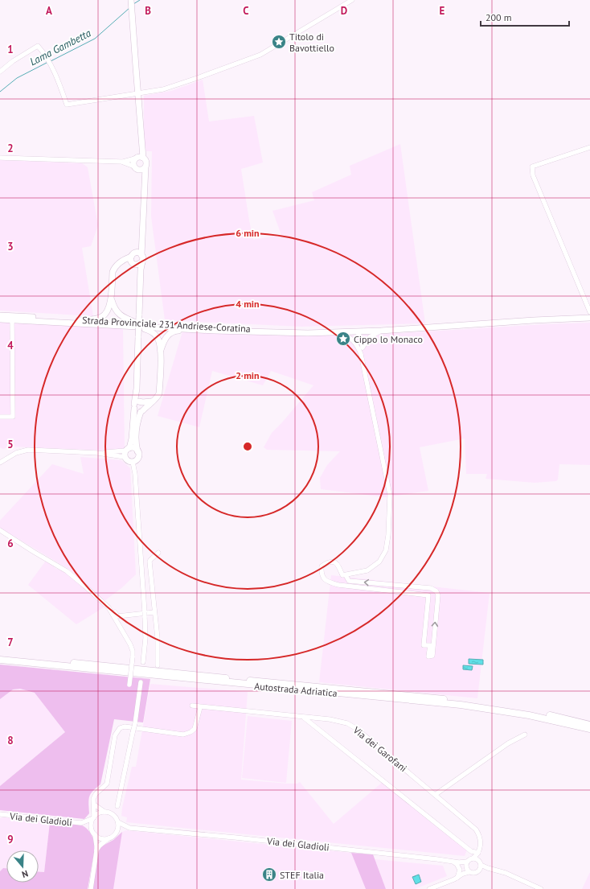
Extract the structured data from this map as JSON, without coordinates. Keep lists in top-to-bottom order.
{
  "streets": {
    "highway": ["Autostrada Adriatica"],
    "main road": ["Strada Provinciale 231 Andriese-Coratina"],
    "street": ["Via dei Garofani", "Via dei Gladioli"]
  },
  "water": ["Lama Gambetta"],
  "places": {
    "place": ["Titolo di Bavottiello", "Cippo lo Monaco"],
    "building": ["STEF Italia"]
  },
  "scale_bar": "200 m",
  "north": "bottom",
  "grid": {
    "columns": [
      "A",
      "B",
      "C",
      "D",
      "E"
    ],
    "rows": [
      "1",
      "2",
      "3",
      "4",
      "5",
      "6",
      "7",
      "8",
      "9"
    ]
  },
  "rings": ["6 min", "4 min", "2 min"]
}
